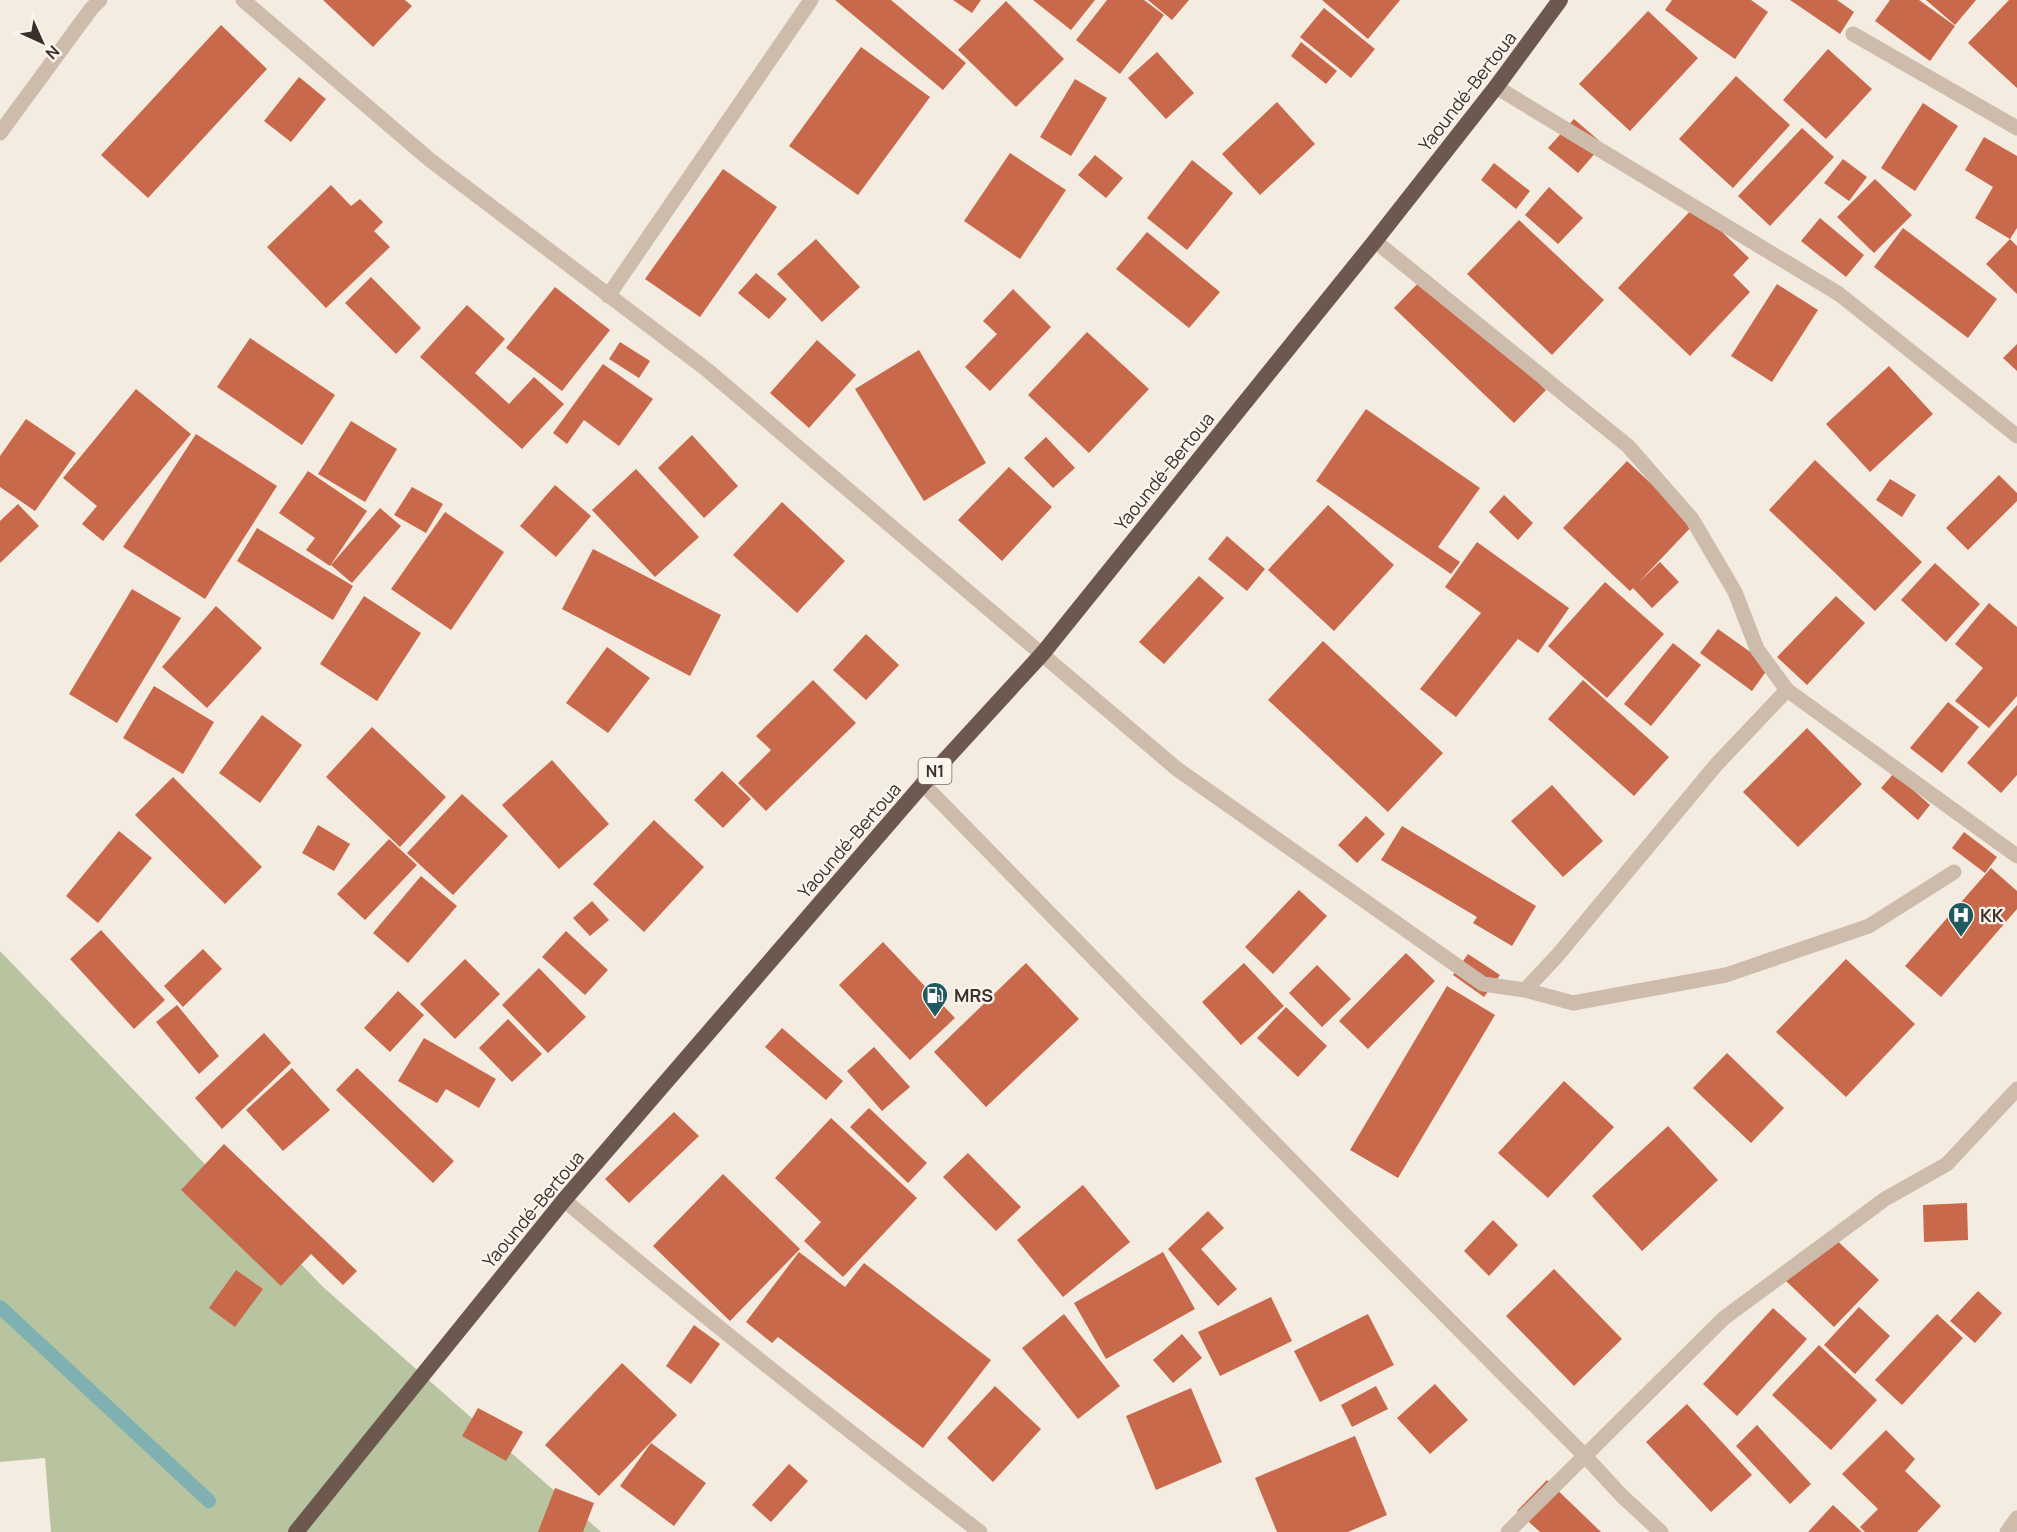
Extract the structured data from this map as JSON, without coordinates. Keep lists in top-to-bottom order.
{
  "streets": {
    "highway": ["Yaoundé-Bertoua", "N1"]
  },
  "places": {
    "hospital": ["KK"],
    "fuel station": ["MRS"]
  },
  "north": "bottom right"
}
